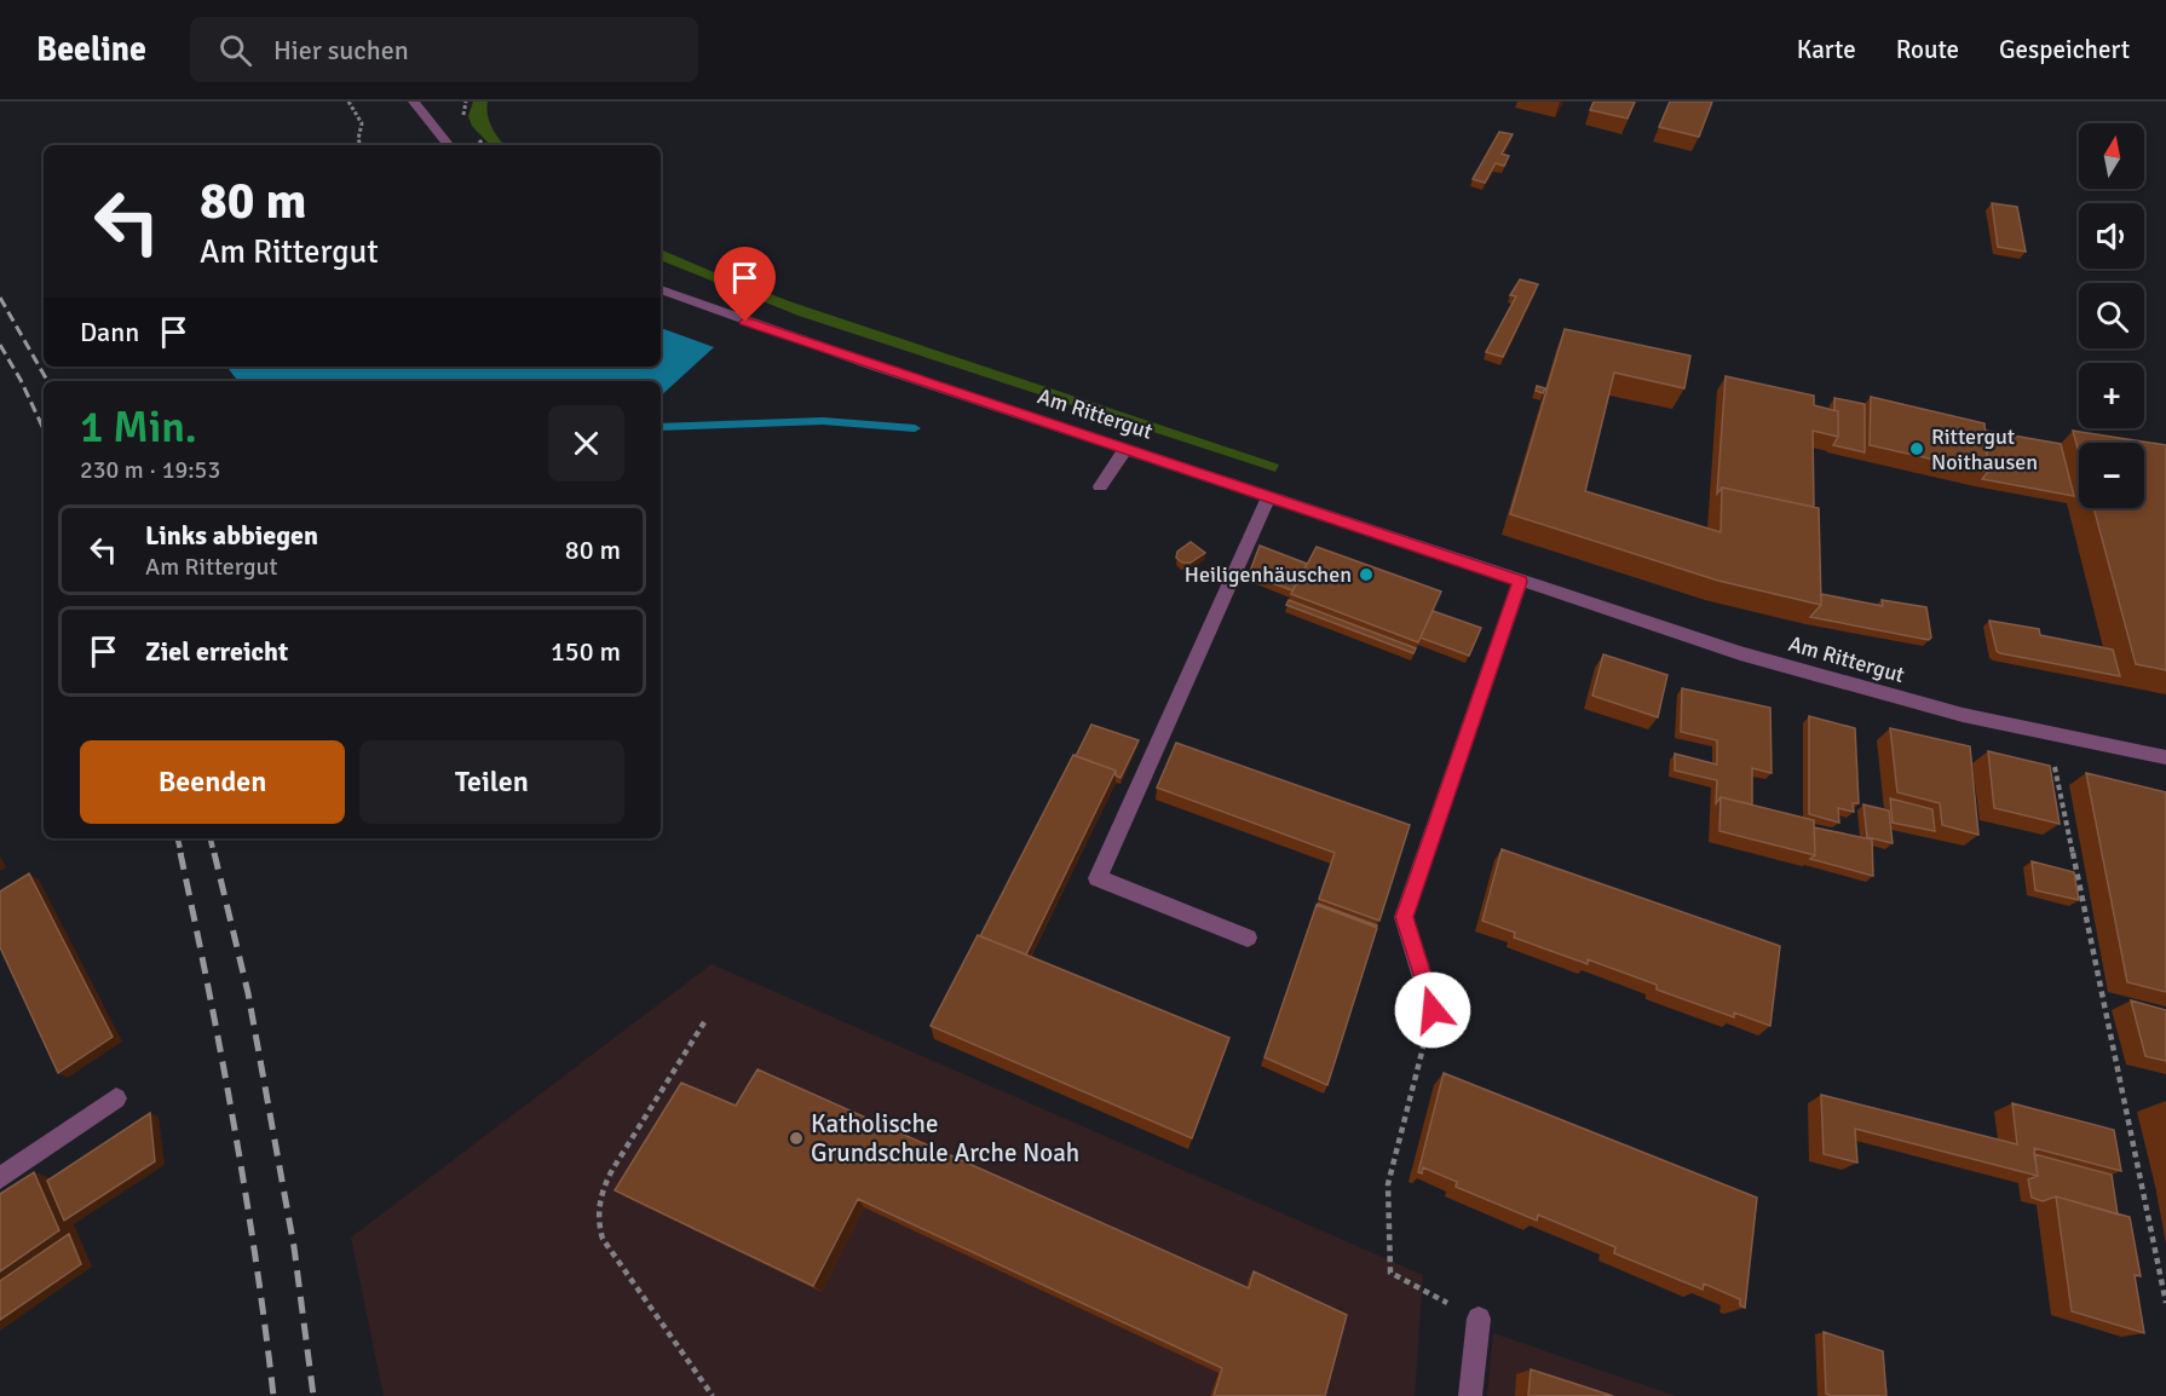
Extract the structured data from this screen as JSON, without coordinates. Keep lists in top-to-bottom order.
{
  "streets": {
    "street": ["Am Rittergut"]
  },
  "places": ["Rittergut Noithausen", "Heiligenhäuschen", "Katholische Grundschule Arche Noah"],
  "north": "top",
  "page": {
    "header": "Beeline",
    "search": "Hier suchen",
    "nav": ["Karte", "Route", "Gespeichert"],
    "map_buttons": ["+", "−"],
    "turn": ["80 m", "Am Rittergut"],
    "then": "Dann",
    "heading": ["1 Min.", "230 m · 19:53"],
    "list": [
      {
        "name": "Links abbiegen",
        "note": "Am Rittergut",
        "value": "80 m"
      },
      {
        "name": "Ziel erreicht",
        "value": "150 m"
      }
    ],
    "buttons": ["Beenden", "Teilen"]
  }
}
